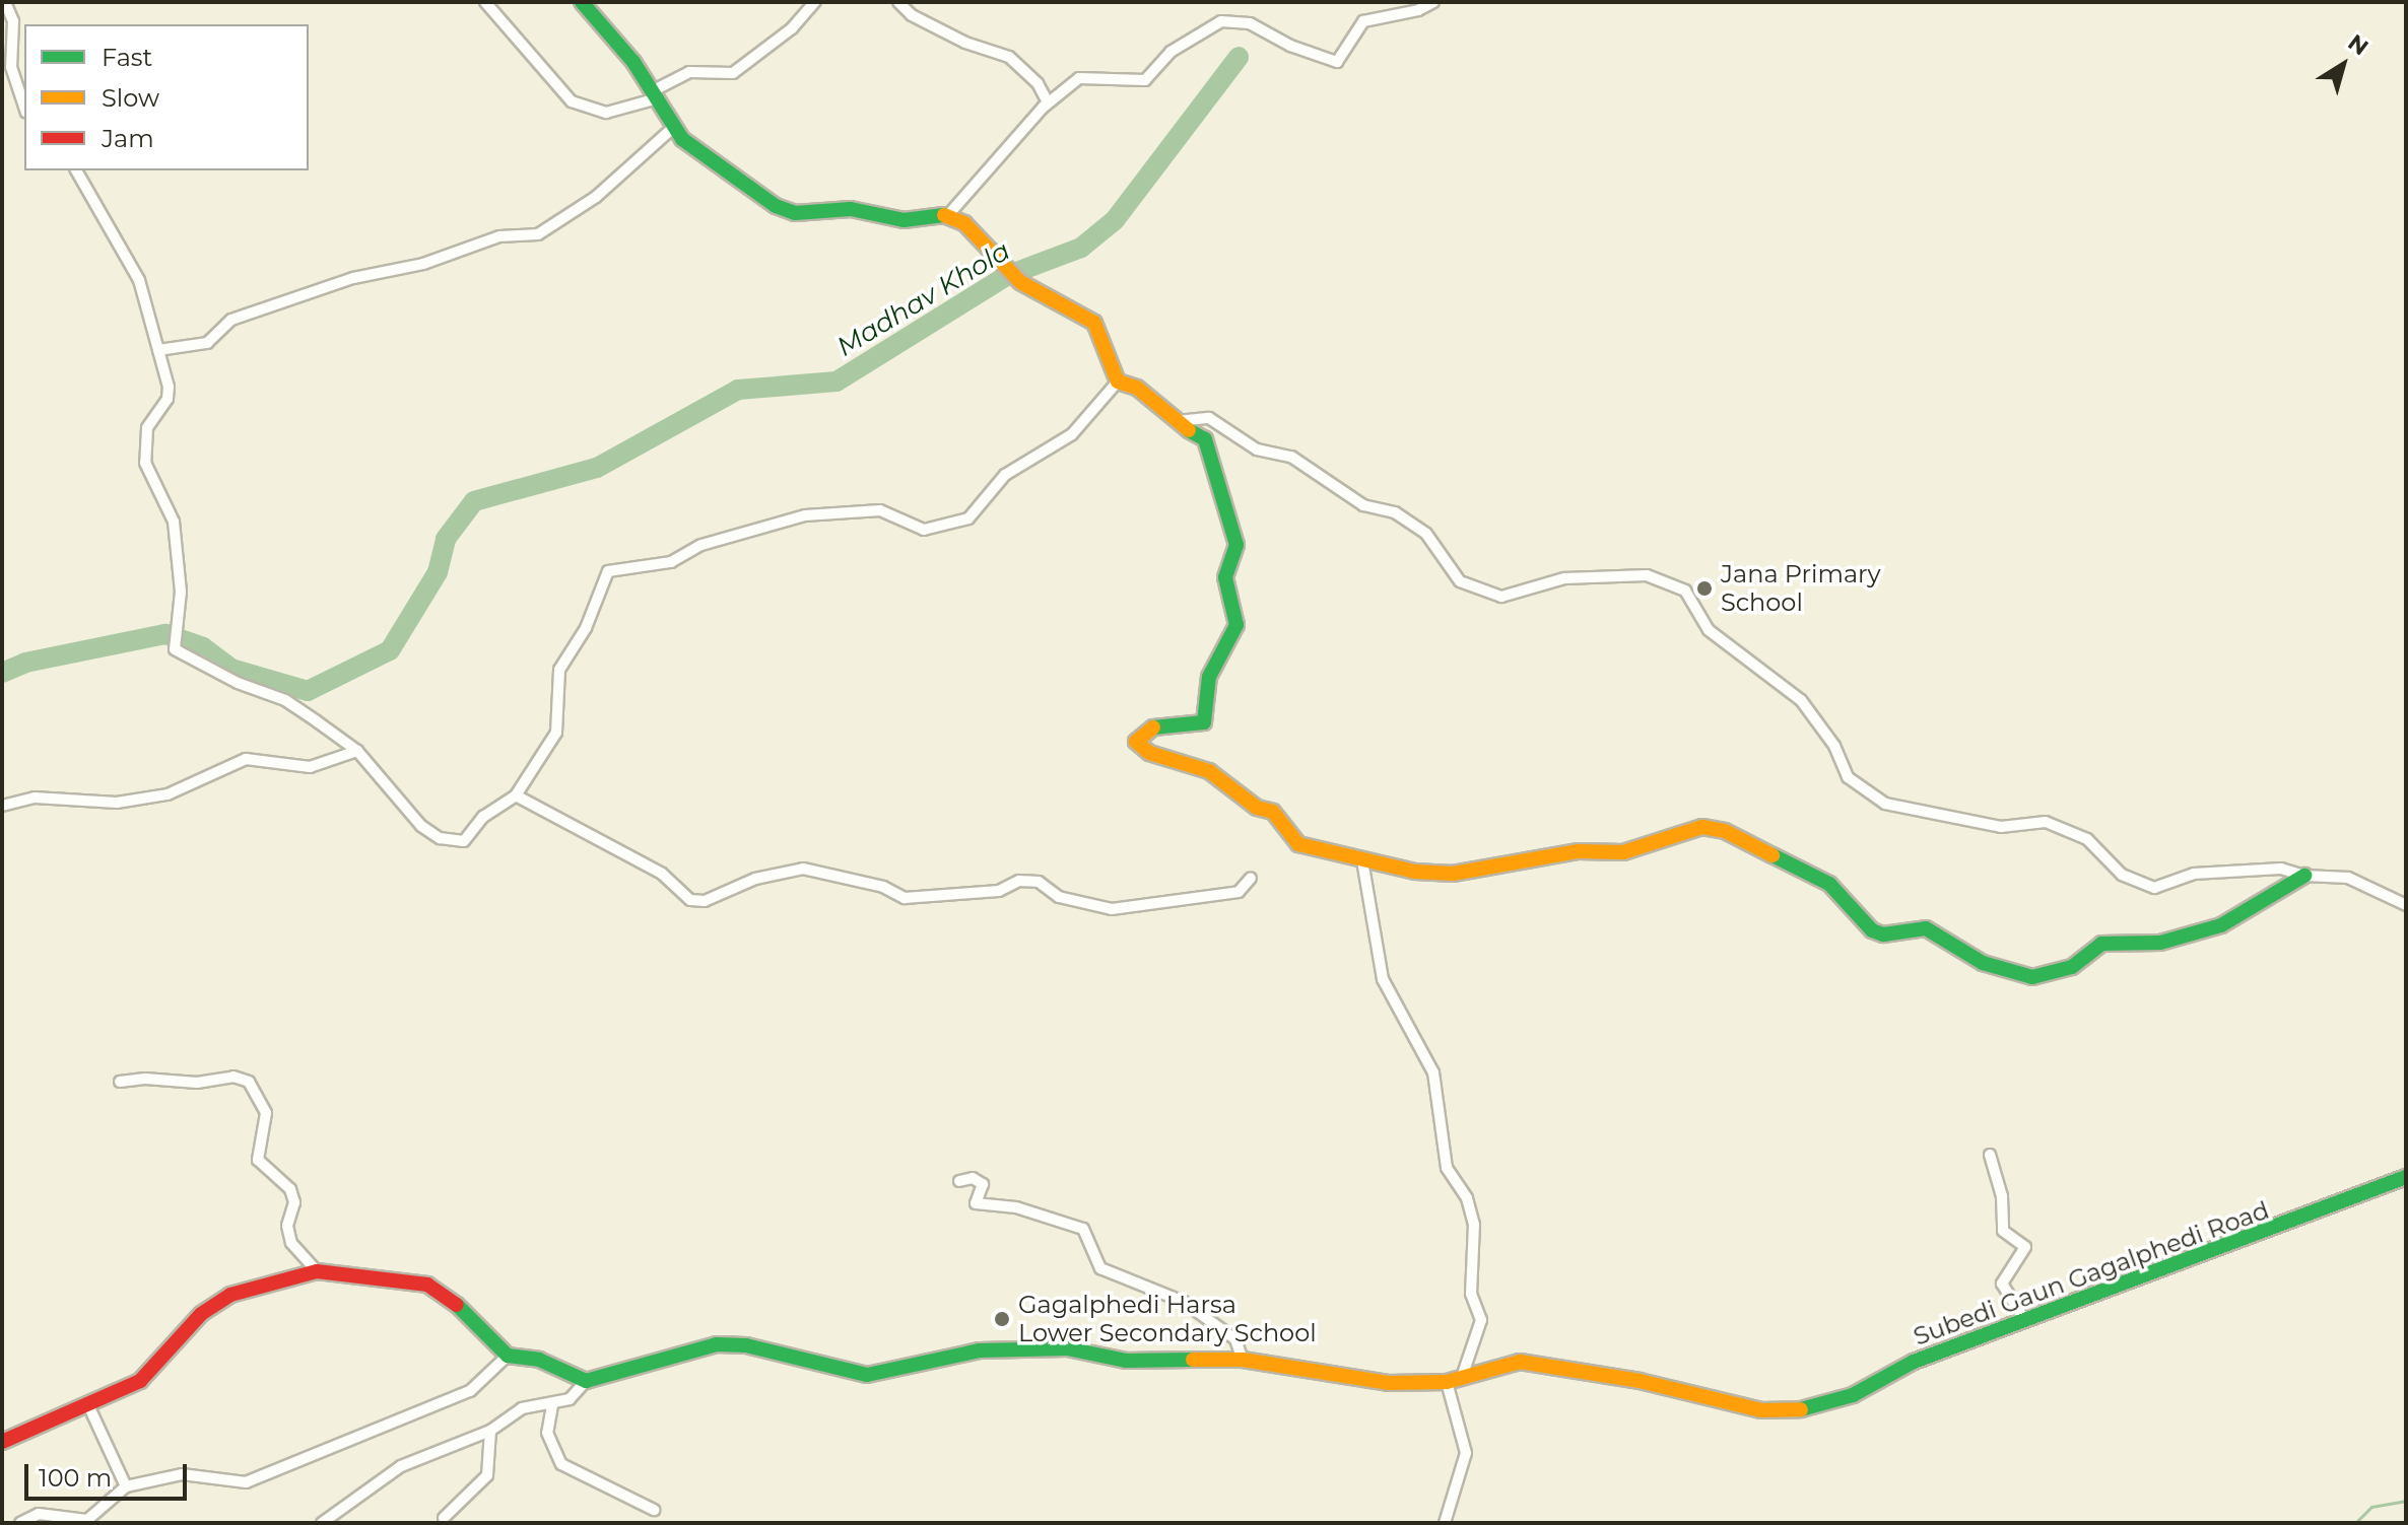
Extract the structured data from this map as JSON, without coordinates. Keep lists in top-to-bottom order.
{
  "streets": {
    "street": ["Subedi Gaun Gagalphedi Road"]
  },
  "water": ["Madhav Khola"],
  "places": ["Jana Primary School", "Gagalphedi Harsa Lower Secondary School"],
  "legend": ["Fast", "Slow", "Jam"],
  "scale_bar": "100 m",
  "north": "top right"
}
